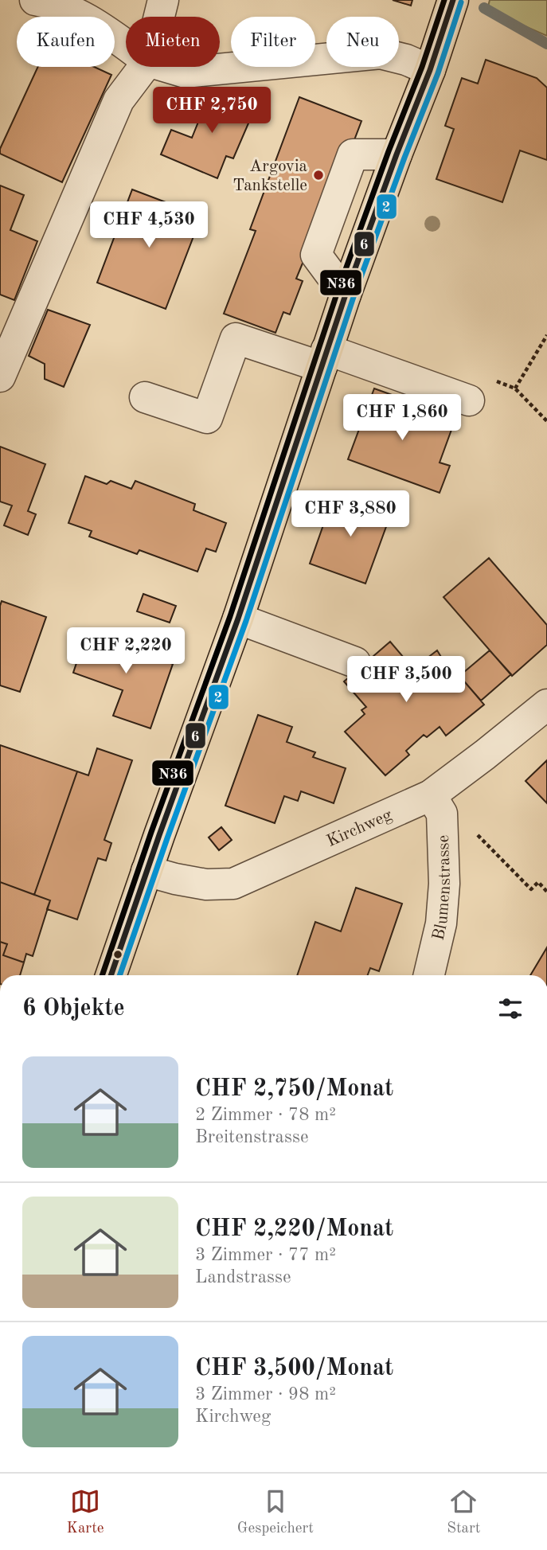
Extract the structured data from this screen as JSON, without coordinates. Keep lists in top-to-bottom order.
{
  "streets": {
    "street": ["Kirchweg", "Blumenstrasse"]
  },
  "crossings": [
    ["Kirchweg", "Blumenstrasse"]
  ],
  "places": ["Argovia Tankstelle"],
  "lines": ["transit line 6", "transit line N36", "transit line 2"],
  "page": {
    "chip": [
      "Kaufen",
      "Mieten",
      "Filter",
      "Neu"
    ],
    "price": [
      "CHF 2,750",
      "CHF 4,530",
      "CHF 1,860",
      "CHF 3,880",
      "CHF 2,220",
      "CHF 3,500"
    ],
    "heading": "6 Objekte",
    "list": [
      {
        "name": "CHF 2,750/Monat",
        "note": "2 Zimmer · 78 m² · Breitenstrasse"
      },
      {
        "name": "CHF 2,220/Monat",
        "note": "3 Zimmer · 77 m² · Landstrasse"
      },
      {
        "name": "CHF 3,500/Monat",
        "note": "3 Zimmer · 98 m² · Kirchweg"
      }
    ],
    "tabs": ["Karte", "Gespeichert", "Start"]
  }
}
